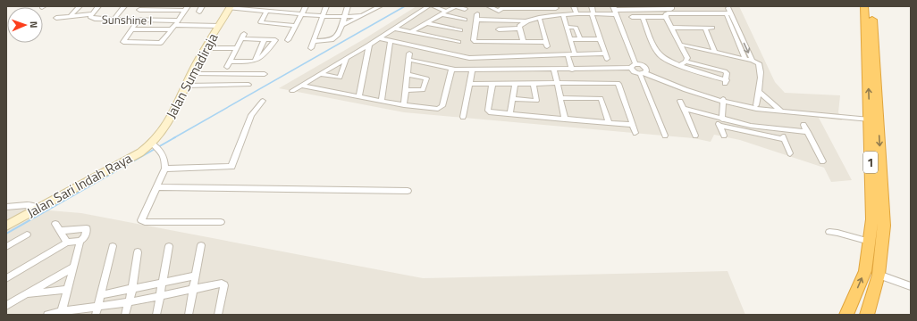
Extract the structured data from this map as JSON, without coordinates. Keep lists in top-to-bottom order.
{
  "streets": {
    "highway": ["1"],
    "street": ["Sunshine I", "Jalan Sumadiraja", "Jalan Sari Indah Raya"]
  },
  "crossings": [
    ["Jalan Sumadiraja", "Jalan Sari Indah Raya"]
  ],
  "north": "right"
}
